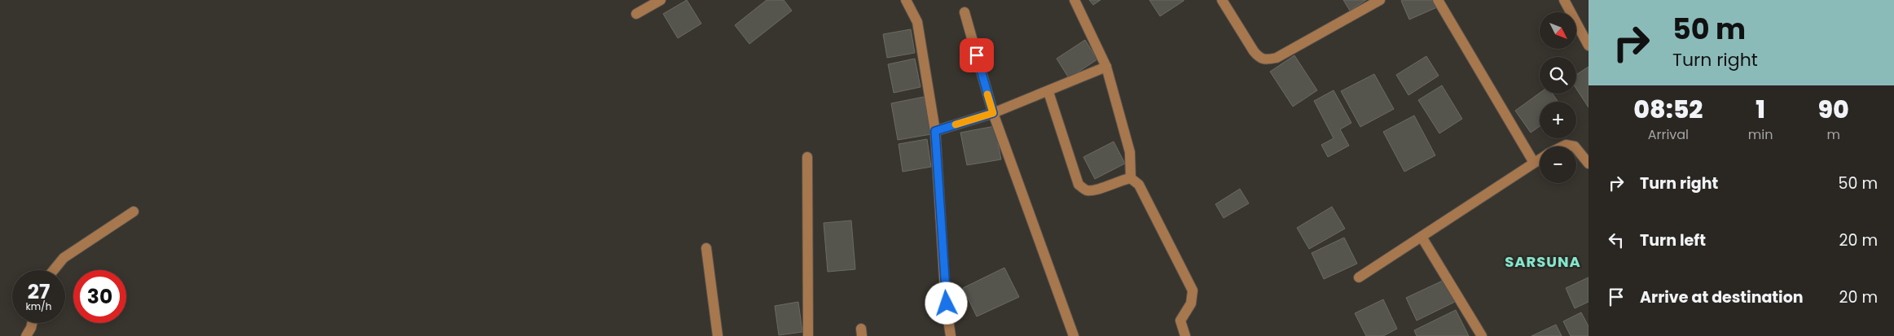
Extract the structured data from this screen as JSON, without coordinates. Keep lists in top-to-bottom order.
{
  "districts": ["SARSUNA"],
  "north": "bottom right",
  "page": {
    "turn": ["50 m", "Turn right"],
    "map_buttons": ["+", "−"],
    "eta": [
      "08:52",
      "Arrival",
      "1",
      "min",
      "90",
      "m"
    ],
    "list": [
      {
        "name": "Turn right",
        "value": "50 m"
      },
      {
        "name": "Turn left",
        "value": "20 m"
      },
      {
        "name": "Arrive at destination",
        "value": "20 m"
      }
    ],
    "speed": "27 km/h",
    "limit": "30"
  }
}
